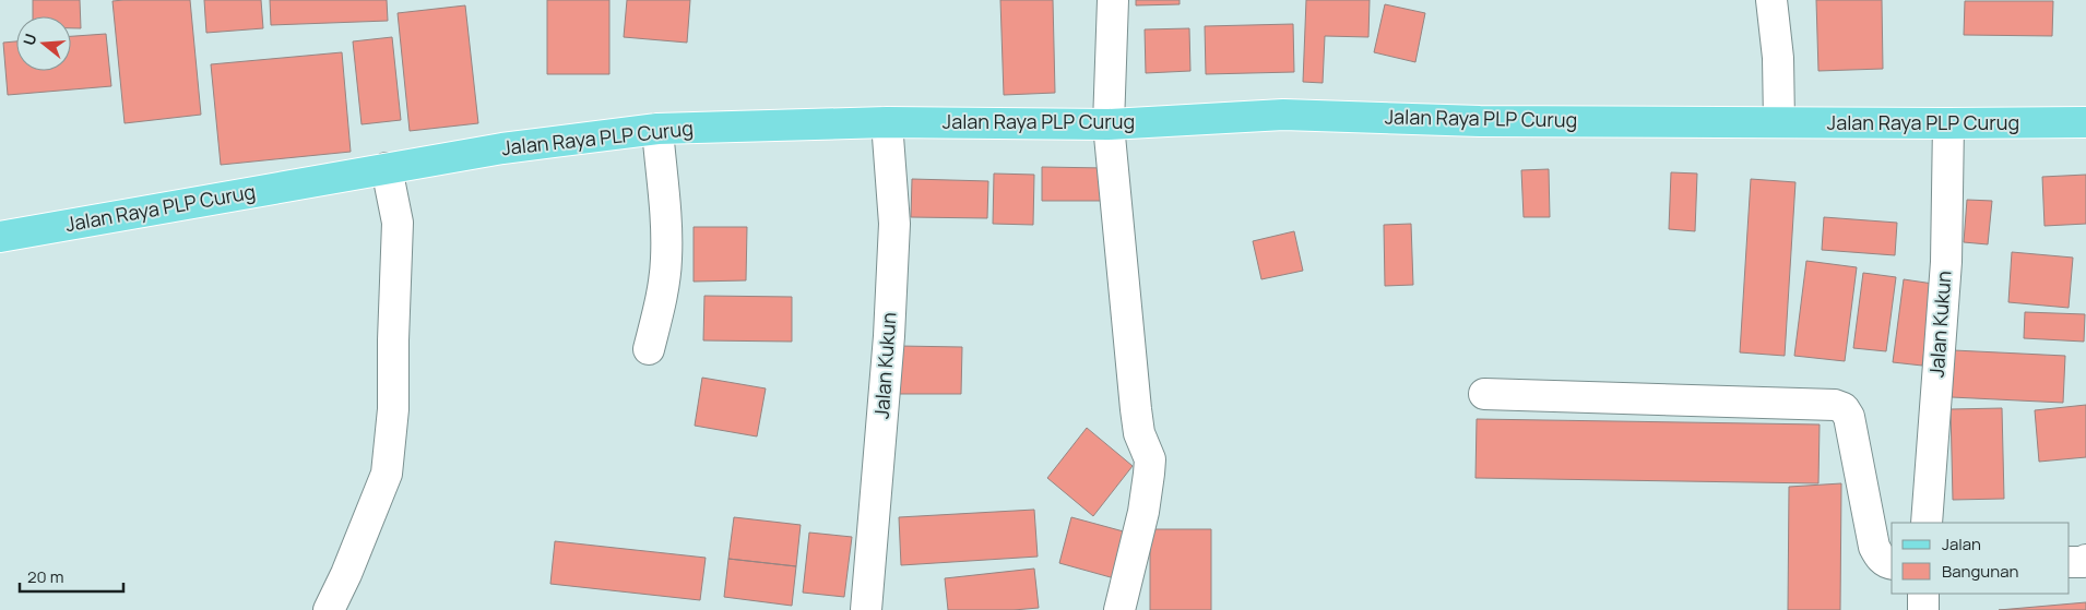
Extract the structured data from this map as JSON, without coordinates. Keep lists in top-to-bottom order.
{
  "streets": {
    "main road": ["Jalan Raya PLP Curug"],
    "street": ["Jalan Kukun"]
  },
  "crossings": [
    ["Jalan Raya PLP Curug", "Jalan Kukun"]
  ],
  "legend": ["Jalan", "Bangunan"],
  "scale_bar": "20 m",
  "north": "left"
}
